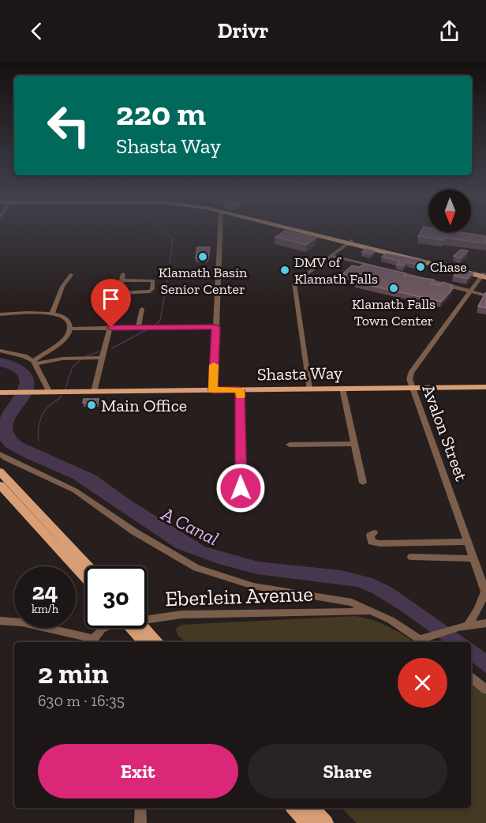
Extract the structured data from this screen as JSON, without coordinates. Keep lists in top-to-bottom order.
{
  "streets": {
    "main road": ["Shasta Way"],
    "street": ["Avalon Street", "Eberlein Avenue"]
  },
  "crossings": [
    ["Shasta Way", "Avalon Street"]
  ],
  "water": ["A Canal"],
  "places": [
    "Klamath Basin Senior Center",
    "Chase",
    "DMV of Klamath Falls",
    "Klamath Falls Town Center",
    "Main Office"
  ],
  "north": "bottom",
  "page": {
    "header": "Drivr",
    "turn": ["220 m", "Shasta Way"],
    "speed": "24 km/h",
    "limit": "30",
    "heading": ["2 min", "630 m · 16:35"],
    "buttons": ["Exit", "Share"]
  }
}
